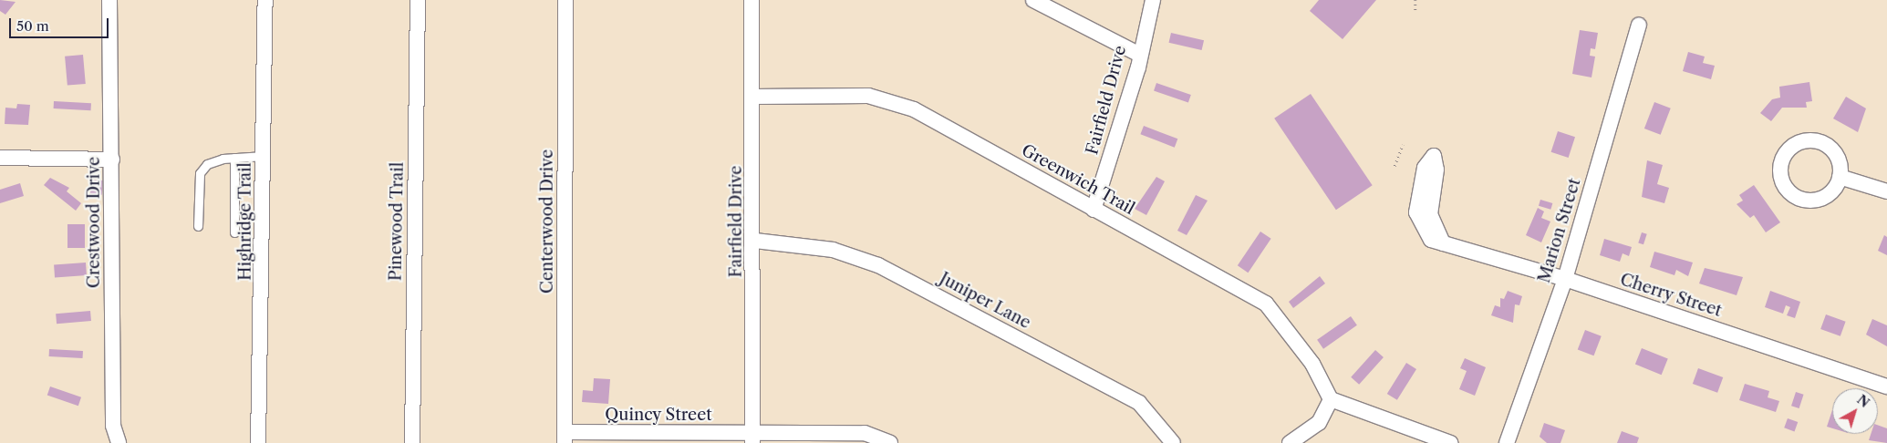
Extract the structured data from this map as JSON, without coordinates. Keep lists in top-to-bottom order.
{
  "streets": {
    "street": [
      "Fairfield Drive",
      "Greenwich Trail",
      "Highridge Trail",
      "Pinewood Trail",
      "Centerwood Drive",
      "Crestwood Drive",
      "Marion Street",
      "Cherry Street",
      "Juniper Lane",
      "Quincy Street"
    ]
  },
  "crossings": [
    ["Fairfield Drive", "Greenwich Trail"],
    ["Fairfield Drive", "Juniper Lane"],
    ["Fairfield Drive", "Quincy Street"],
    ["Centerwood Drive", "Quincy Street"],
    ["Marion Street", "Cherry Street"]
  ],
  "scale_bar": "50 m",
  "north": "top right"
}
